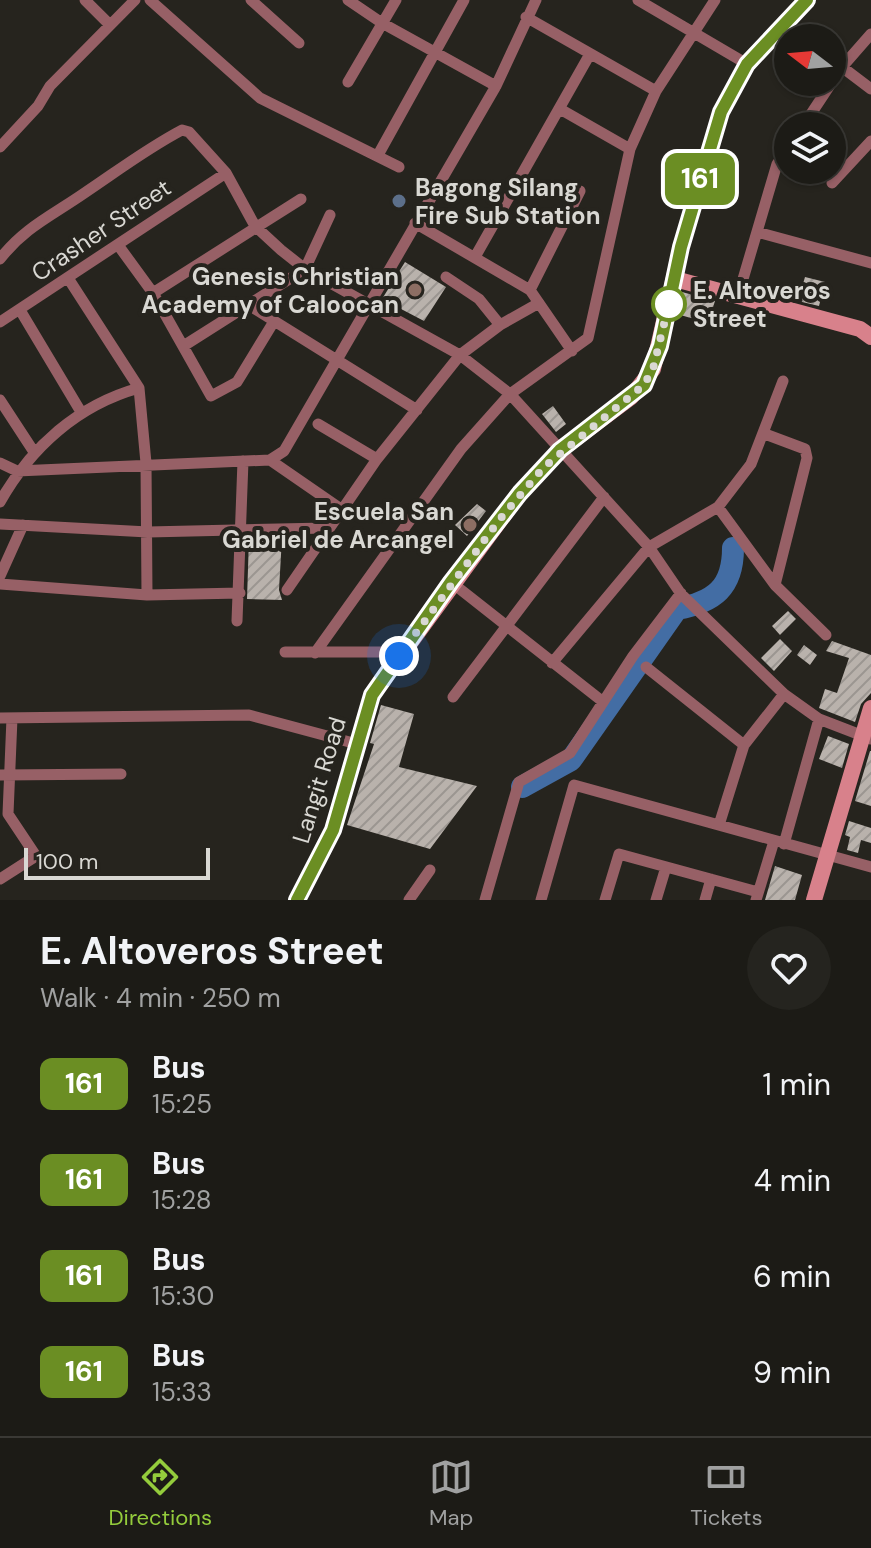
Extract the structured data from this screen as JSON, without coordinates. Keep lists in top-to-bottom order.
{
  "streets": {
    "main road": ["Langit Road"],
    "street": ["Crasher Street"]
  },
  "places": [
    "Bagong Silang Fire Sub Station",
    "Genesis Christian Academy of Caloocan",
    "E. Altoveros Street",
    "Escuela San Gabriel de Arcangel"
  ],
  "lines": ["bus line 161"],
  "scale_bar": "100 m",
  "north": "left",
  "page": {
    "on_map": "161",
    "scale": "100 m",
    "heading": ["E. Altoveros Street", "Walk · 4 min · 250 m"],
    "list": [
      {
        "mark": "161",
        "name": "Bus",
        "note": "15:25",
        "value": "1 min"
      },
      {
        "mark": "161",
        "name": "Bus",
        "note": "15:28",
        "value": "4 min"
      },
      {
        "mark": "161",
        "name": "Bus",
        "note": "15:30",
        "value": "6 min"
      },
      {
        "mark": "161",
        "name": "Bus",
        "note": "15:33",
        "value": "9 min"
      }
    ],
    "tabs": ["Directions", "Map", "Tickets"]
  }
}
